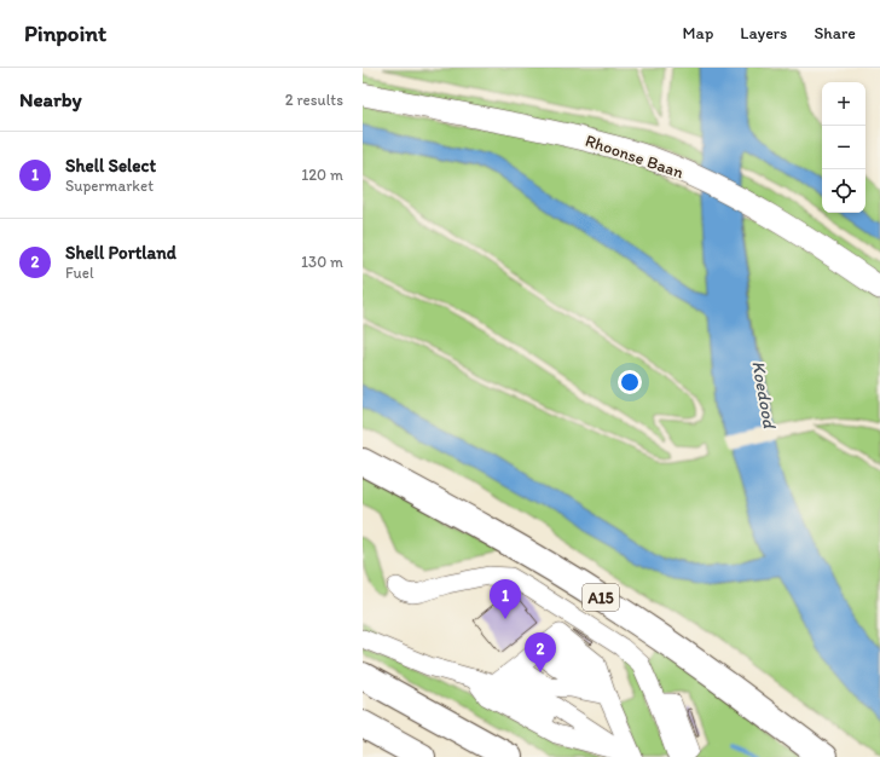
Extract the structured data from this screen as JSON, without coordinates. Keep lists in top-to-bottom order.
{
  "streets": {
    "highway": ["A15"],
    "main road": ["Rhoonse Baan"]
  },
  "water": ["Koedood"],
  "page": {
    "header": "Pinpoint",
    "nav": ["Map", "Layers", "Share"],
    "heading": ["Nearby", "2 results"],
    "map_buttons": ["+", "−"],
    "list": [
      {
        "mark": "1",
        "name": "Shell Select",
        "note": "Supermarket",
        "value": "120 m"
      },
      {
        "mark": "2",
        "name": "Shell Portland",
        "note": "Fuel",
        "value": "130 m"
      }
    ],
    "pins": ["1", "2"]
  }
}
